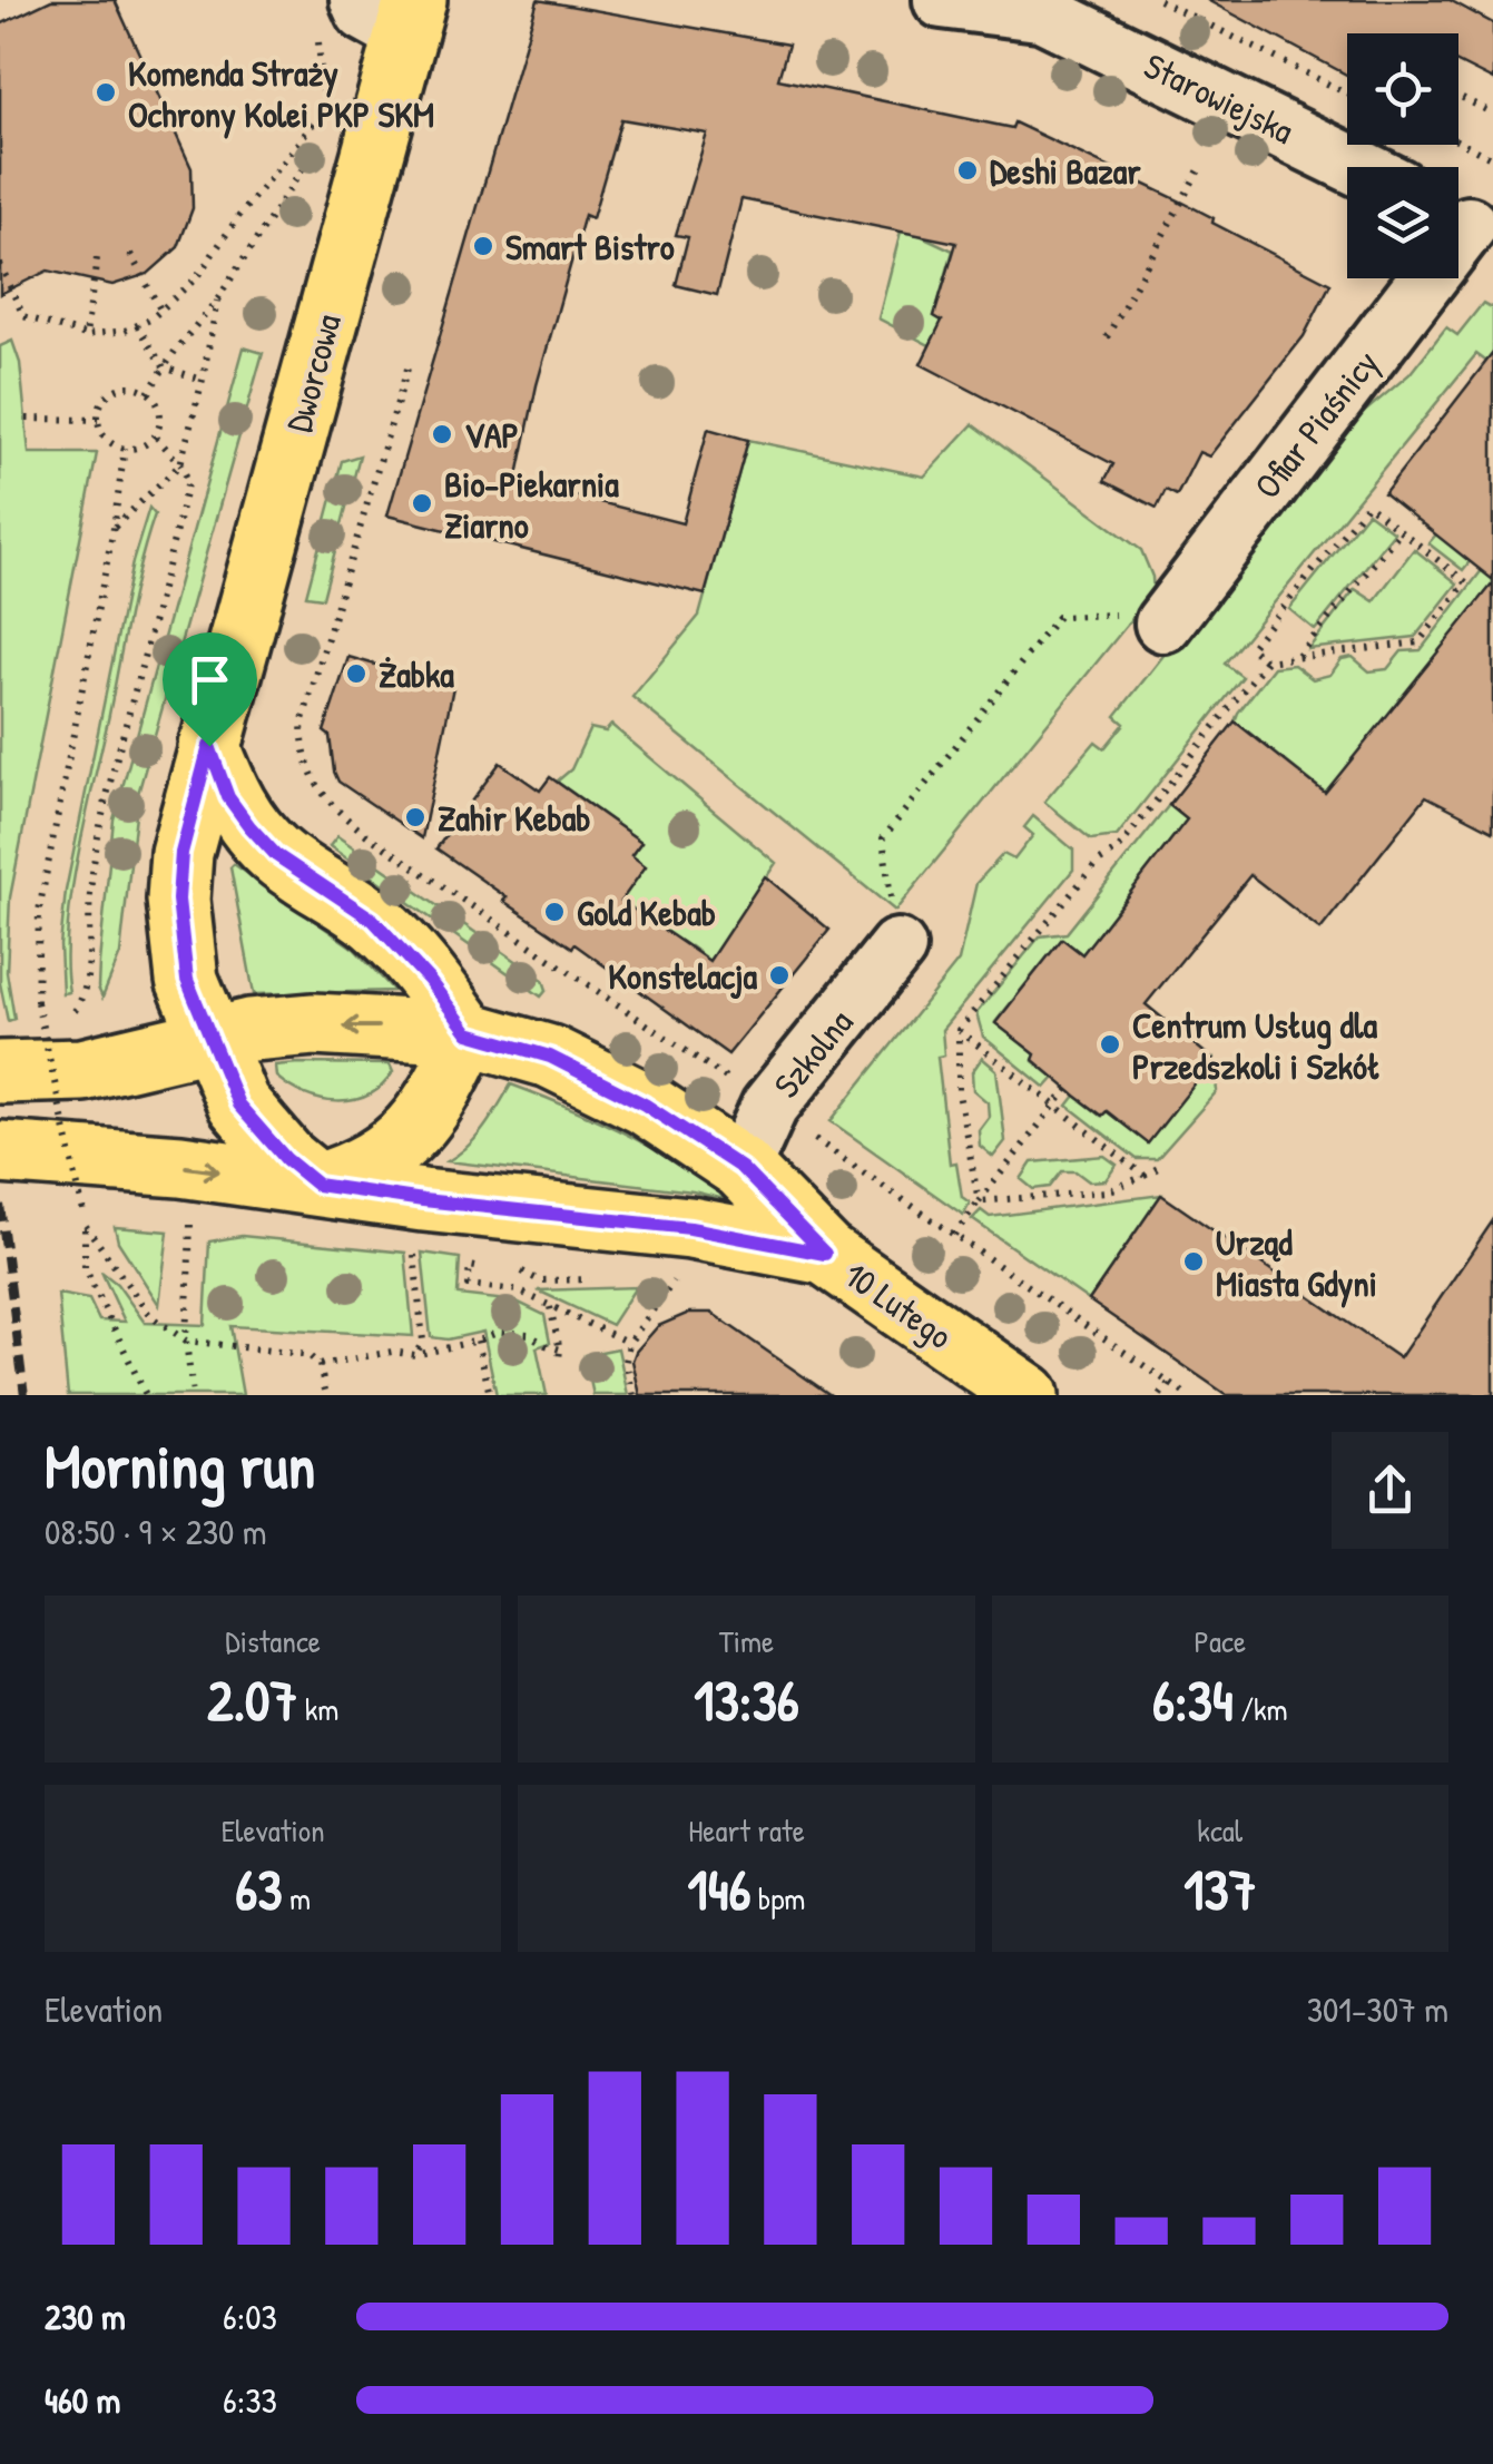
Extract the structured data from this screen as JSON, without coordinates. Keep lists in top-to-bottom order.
{
  "streets": {
    "main road": ["Dworcowa", "10 Lutego"],
    "street": ["Starowiejska", "Ofiar Piaśnicy", "Szkolna"]
  },
  "places": [
    "Komenda Straży Ochrony Kolei PKP SKM",
    "Deshi Bazar",
    "Smart Bistro",
    "VAP",
    "Bio-Piekarnia Ziarno",
    "Żabka",
    "Zahir Kebab",
    "Gold Kebab",
    "Konstelacja",
    "Centrum Usług dla Przedszkoli i Szkół",
    "Urząd Miasta Gdyni"
  ],
  "page": {
    "heading": ["Morning run", "08:50 · 9 × 230 m"],
    "stats": [
      ["Distance", "2.07 km"],
      ["Time", "13:36"],
      ["Pace", "6:34 /km"],
      ["Elevation", "63 m"],
      ["Heart rate", "146 bpm"],
      ["kcal", "137"]
    ],
    "chart": ["Elevation", "301–307 m"],
    "list": [
      {
        "name": "230 m",
        "note": "6:03"
      },
      {
        "name": "460 m",
        "note": "6:33"
      }
    ]
  }
}
